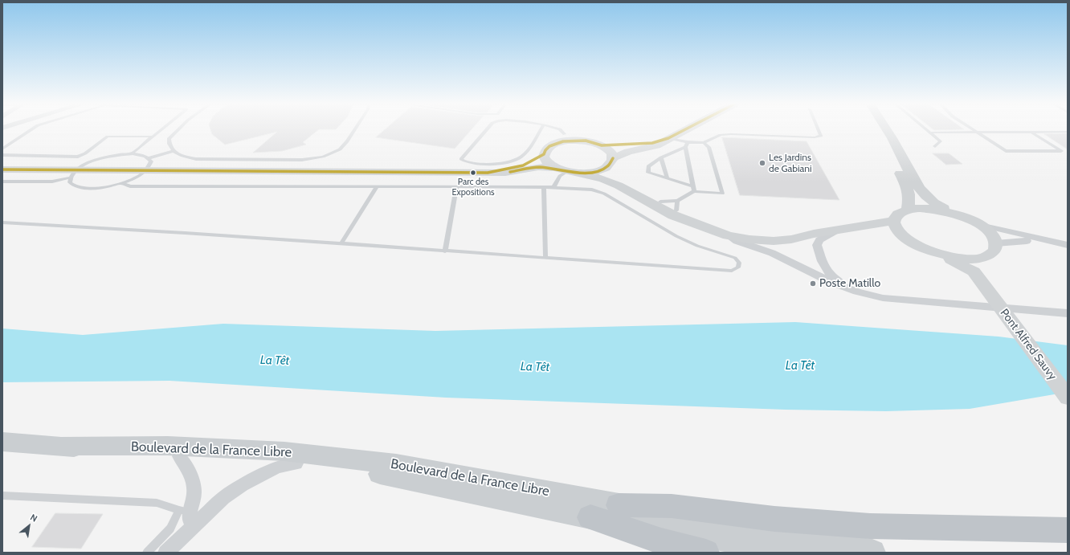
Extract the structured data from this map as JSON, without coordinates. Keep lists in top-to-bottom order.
{
  "streets": {
    "main road": ["Pont Alfred Sauvy", "Boulevard de la France Libre"]
  },
  "water": ["La Têt"],
  "places": ["Les Jardins de Gabiani", "Parc des Expositions", "Poste Matillo"],
  "north": "top right"
}
